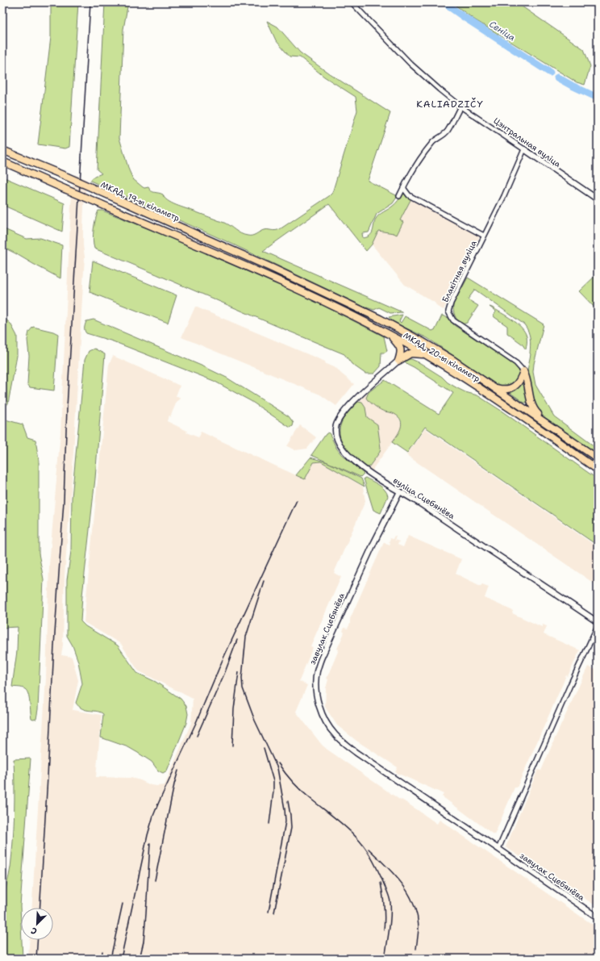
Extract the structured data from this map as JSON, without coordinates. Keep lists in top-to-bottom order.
{
  "streets": {
    "highway": ["МКАД, 19-ы кіламетр", "МКАД, 20-ы кіламетр"],
    "street": [
      "Цэнтральная вуліца",
      "Блакітная вуліца",
      "вуліца Сцебянёва",
      "завулак Сцебянёва"
    ]
  },
  "crossings": [
    ["Цэнтральная вуліца", "Блакітная вуліца"],
    ["МКАД, 19-ы кіламетр", "МКАД, 20-ы кіламетр"],
    ["вуліца Сцебянёва", "завулак Сцебянёва"]
  ],
  "districts": ["KALIADZIČY"],
  "water": ["Сеніца"],
  "north": "bottom left"
}
